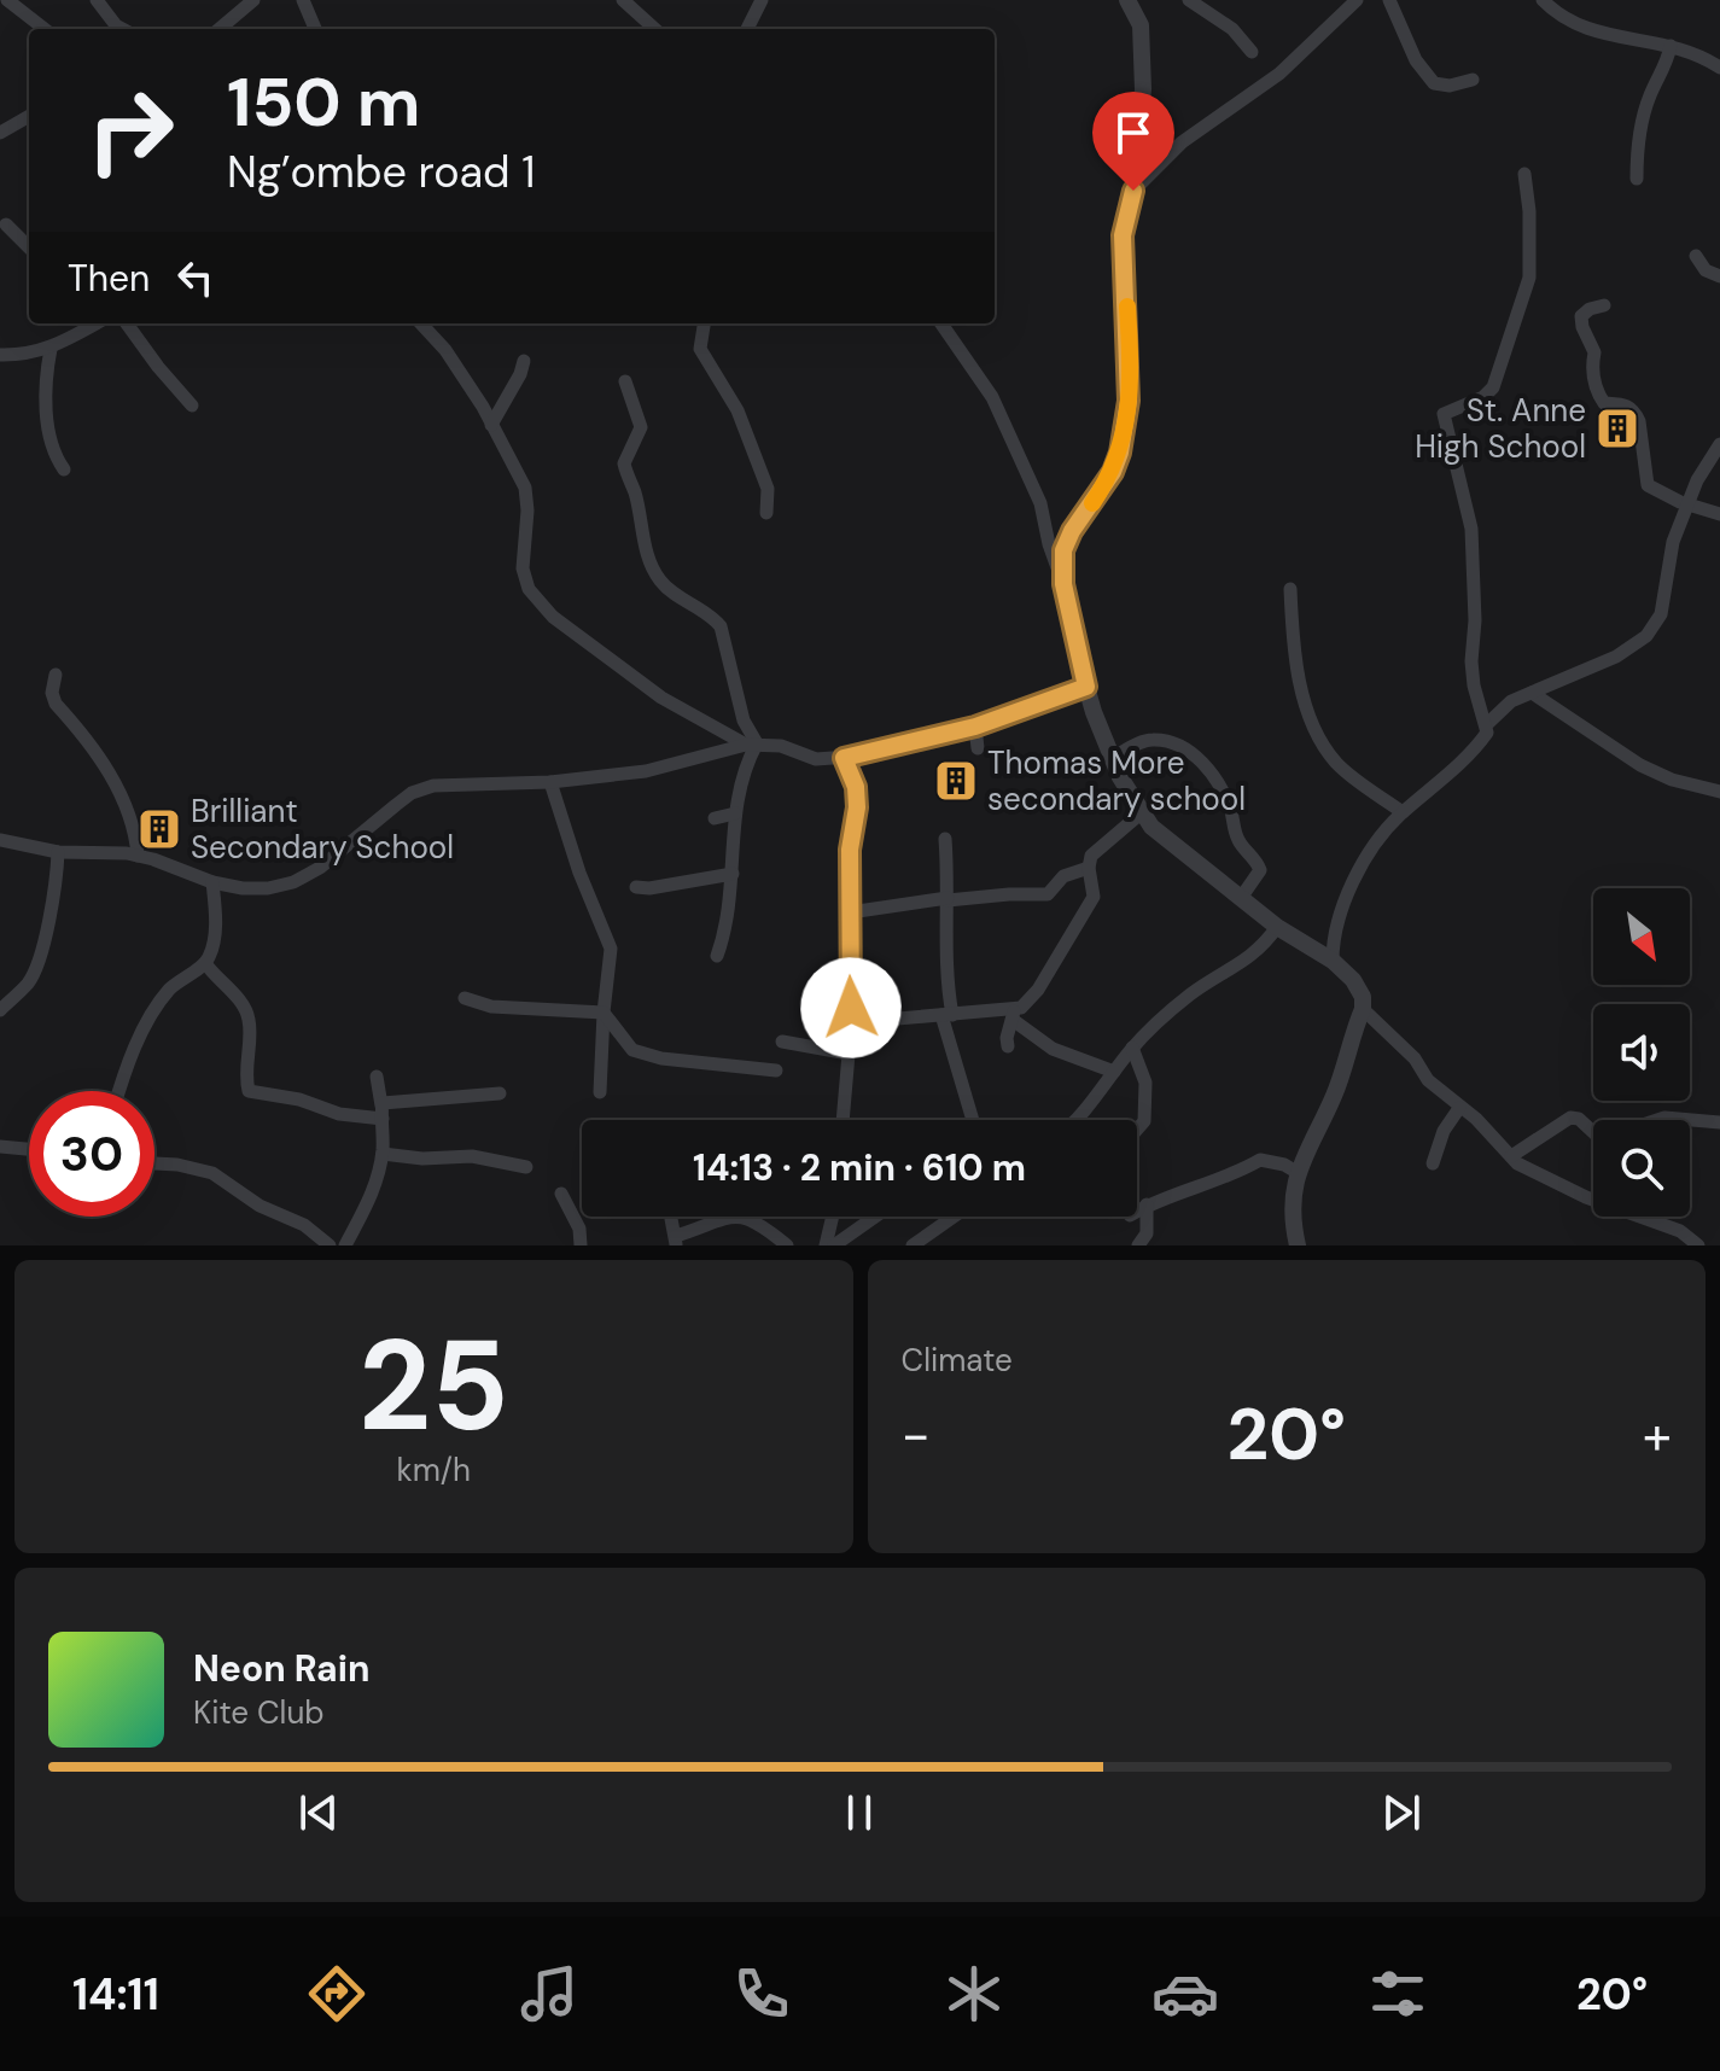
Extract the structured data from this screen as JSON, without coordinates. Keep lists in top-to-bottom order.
{
  "places": {
    "building": ["St. Anne High School", "Thomas More secondary school", "Brilliant Secondary School"]
  },
  "north": "bottom right",
  "page": {
    "turn": ["150 m", "Ng’ombe road 1"],
    "then": "Then",
    "limit": "30",
    "trip": "14:13 · 2 min · 610 m",
    "tile": [
      ["25", "km/h"],
      "Climate"
    ],
    "heat": ["−", "20°", "+"],
    "song": ["Neon Rain", "Kite Club"],
    "tabs": ["14:11", "20°"]
  }
}
